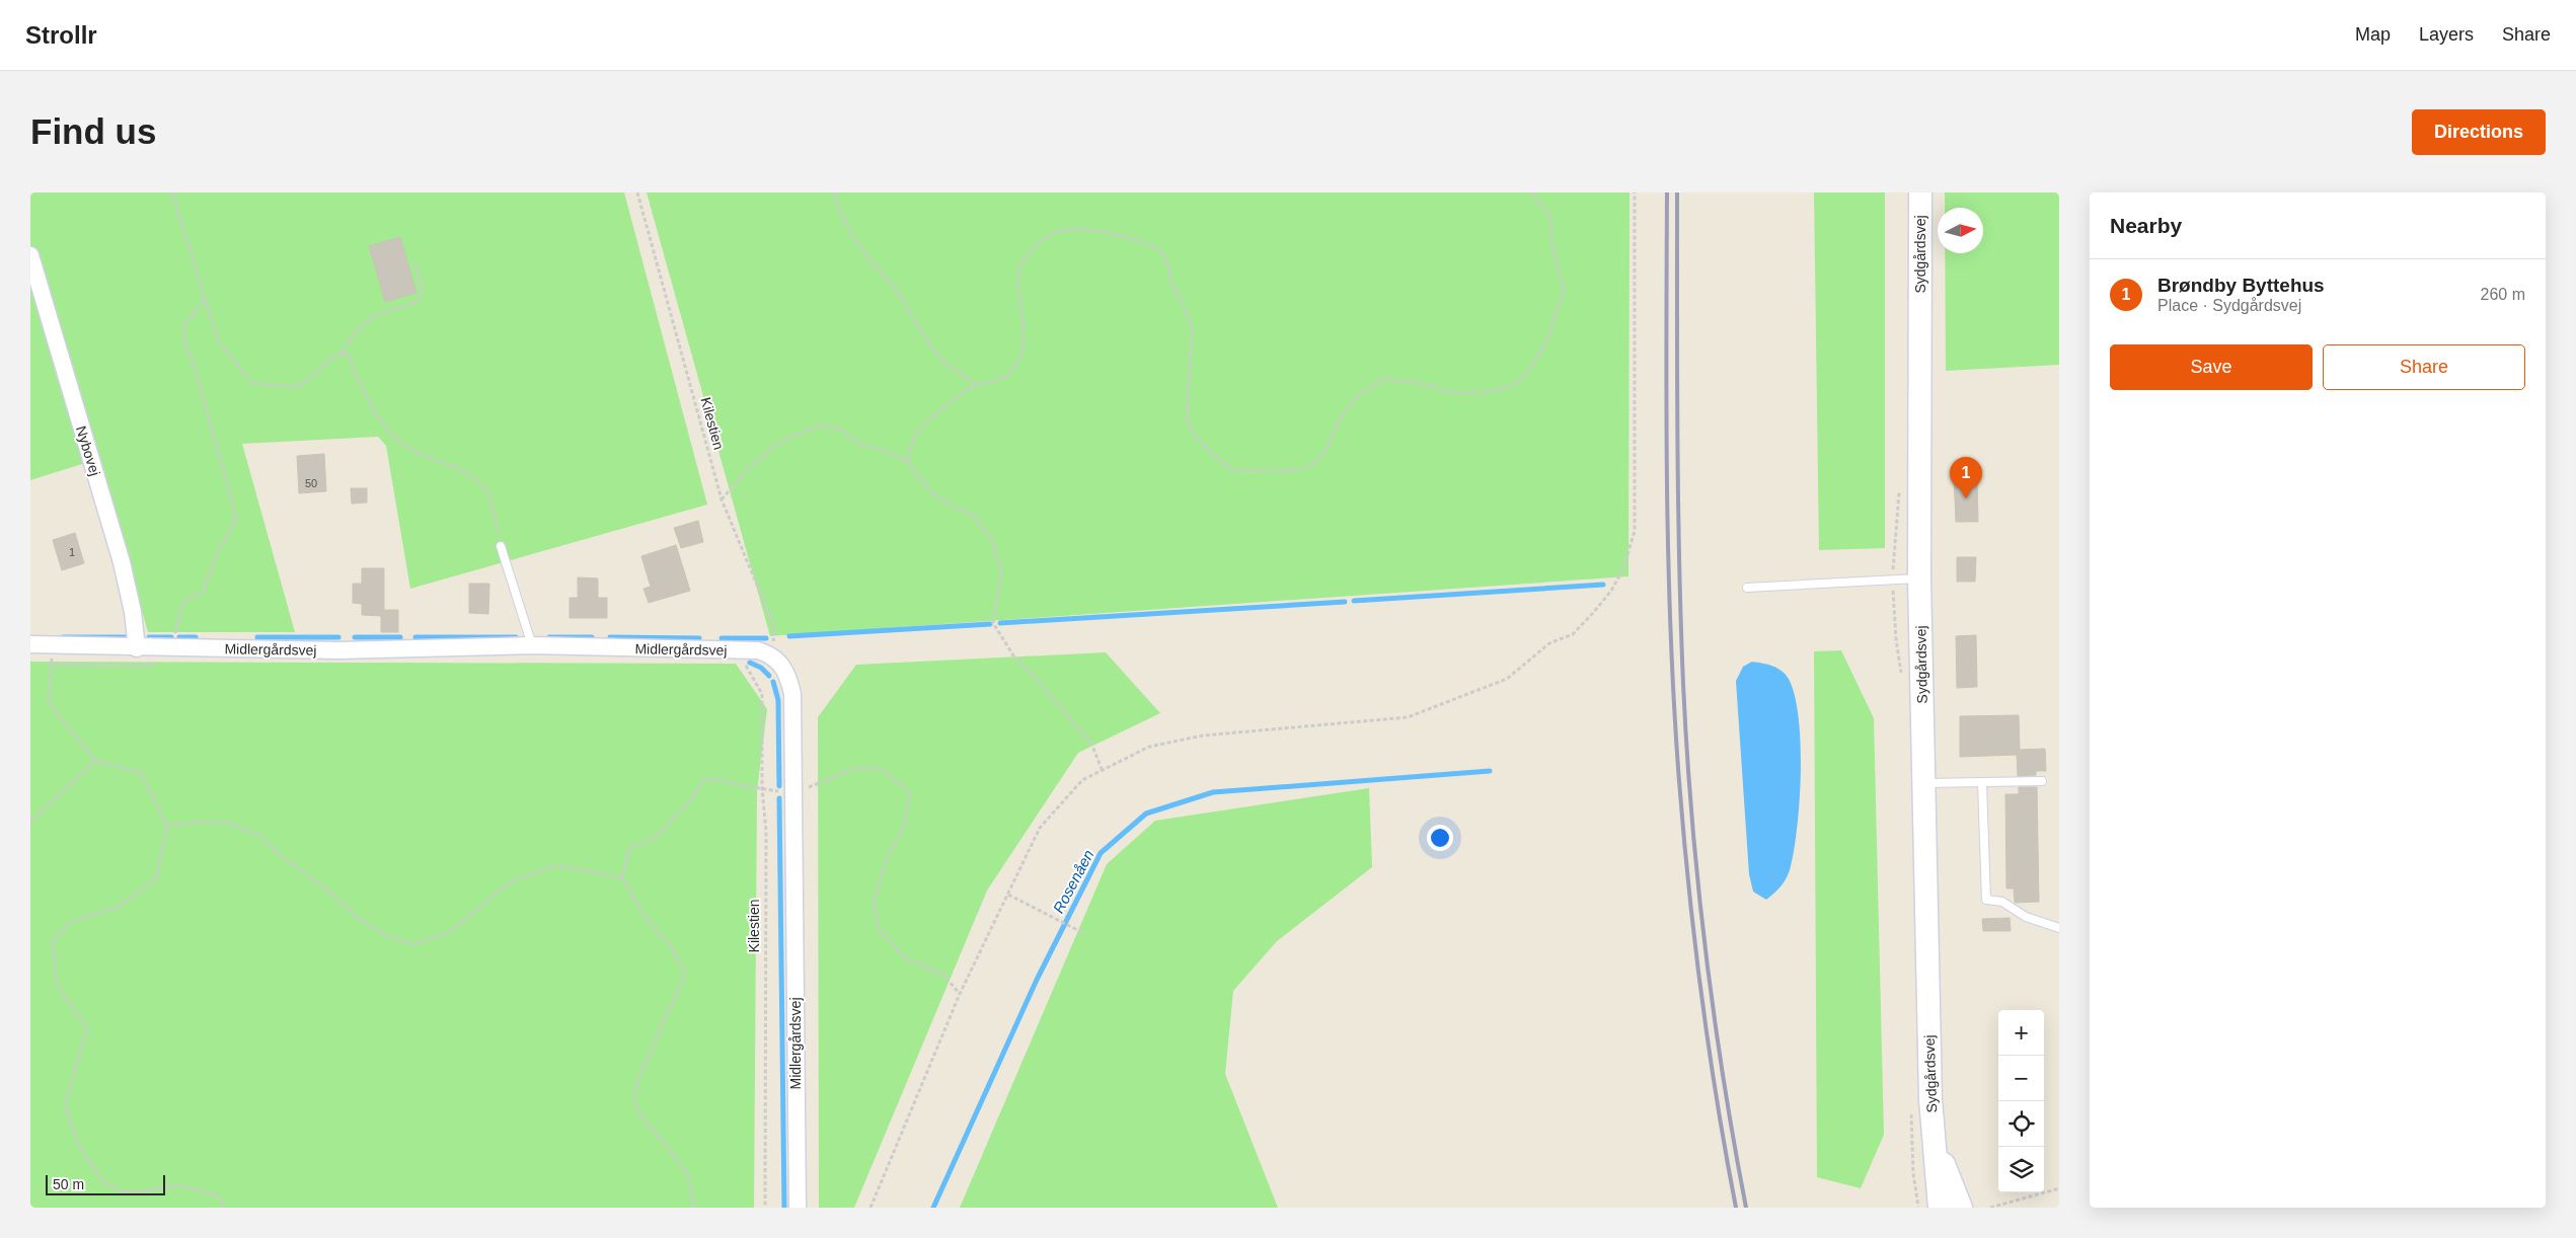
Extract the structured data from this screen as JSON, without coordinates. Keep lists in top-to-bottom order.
{
  "streets": {
    "street": ["Sydgårdsvej", "Nybovej", "Midlergårdsvej"],
    "path": ["Kilestien"]
  },
  "crossings": [
    ["Kilestien", "Midlergårdsvej"],
    ["Nybovej", "Midlergårdsvej"]
  ],
  "water": ["Rosenåen"],
  "house_numbers": ["50", "1"],
  "scale_bar": "50 m",
  "north": "right",
  "page": {
    "header": "Strollr",
    "nav": ["Map", "Layers", "Share"],
    "buttons": [
      "Directions",
      ["Save", "Share"]
    ],
    "title": "Find us",
    "heading": "Nearby",
    "list": [
      {
        "mark": "1",
        "name": "Brøndby Byttehus",
        "note": "Place · Sydgårdsvej",
        "value": "260 m"
      }
    ],
    "pins": "1",
    "map_buttons": ["+", "−"],
    "scale": "50 m"
  }
}
